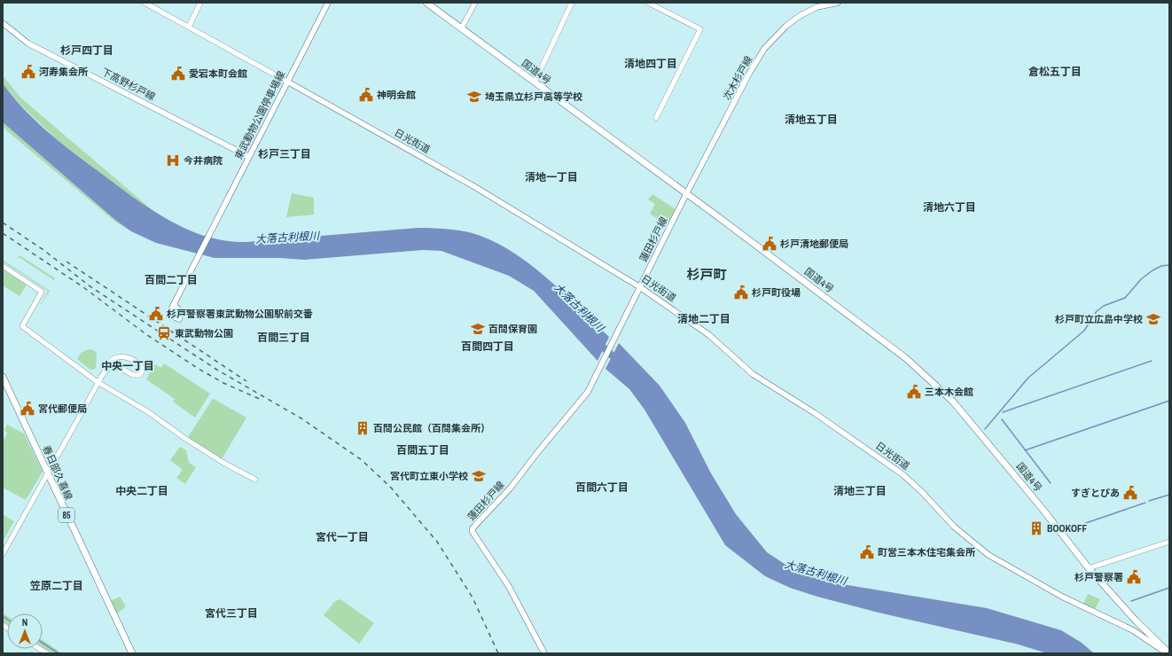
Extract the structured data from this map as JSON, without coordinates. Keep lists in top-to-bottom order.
{
  "streets": {
    "main road": [
      "国道4号",
      "次木杉戸線",
      "下高野杉戸線",
      "東武動物公園停車場線",
      "日光街道",
      "蓮田杉戸線",
      "春日部久喜線",
      "85"
    ]
  },
  "crossings": [
    ["国道4号", "次木杉戸線"],
    ["国道4号", "蓮田杉戸線"],
    ["次木杉戸線", "蓮田杉戸線"],
    ["下高野杉戸線", "東武動物公園停車場線"],
    ["東武動物公園停車場線", "日光街道"],
    ["日光街道", "蓮田杉戸線"]
  ],
  "districts": [
    "杉戸四丁目",
    "清地四丁目",
    "倉松五丁目",
    "清地五丁目",
    "杉戸三丁目",
    "清地一丁目",
    "清地六丁目",
    "杉戸町",
    "百間二丁目",
    "清地二丁目",
    "百間三丁目",
    "百間四丁目",
    "中央一丁目",
    "百間五丁目",
    "百間六丁目",
    "中央二丁目",
    "清地三丁目",
    "宮代一丁目",
    "笠原二丁目",
    "宮代三丁目"
  ],
  "water": ["大落古利根川"],
  "places": {
    "public building": [
      "河寿集会所",
      "愛宕本町会館",
      "神明会館",
      "杉戸清地郵便局",
      "杉戸町役場",
      "杉戸警察署東武動物公園駅前交番",
      "三本木会館",
      "宮代郵便局",
      "すぎとぴあ",
      "町営三本木住宅集会所",
      "杉戸警察署"
    ],
    "school or university": [
      "埼玉県立杉戸高等学校",
      "杉戸町立広島中学校",
      "百間保育園",
      "宮代町立東小学校"
    ],
    "hospital": ["今井病院"],
    "station": ["東武動物公園"],
    "building": ["百間公民館（百間集会所）", "BOOKOFF"]
  },
  "north": "top"
}
